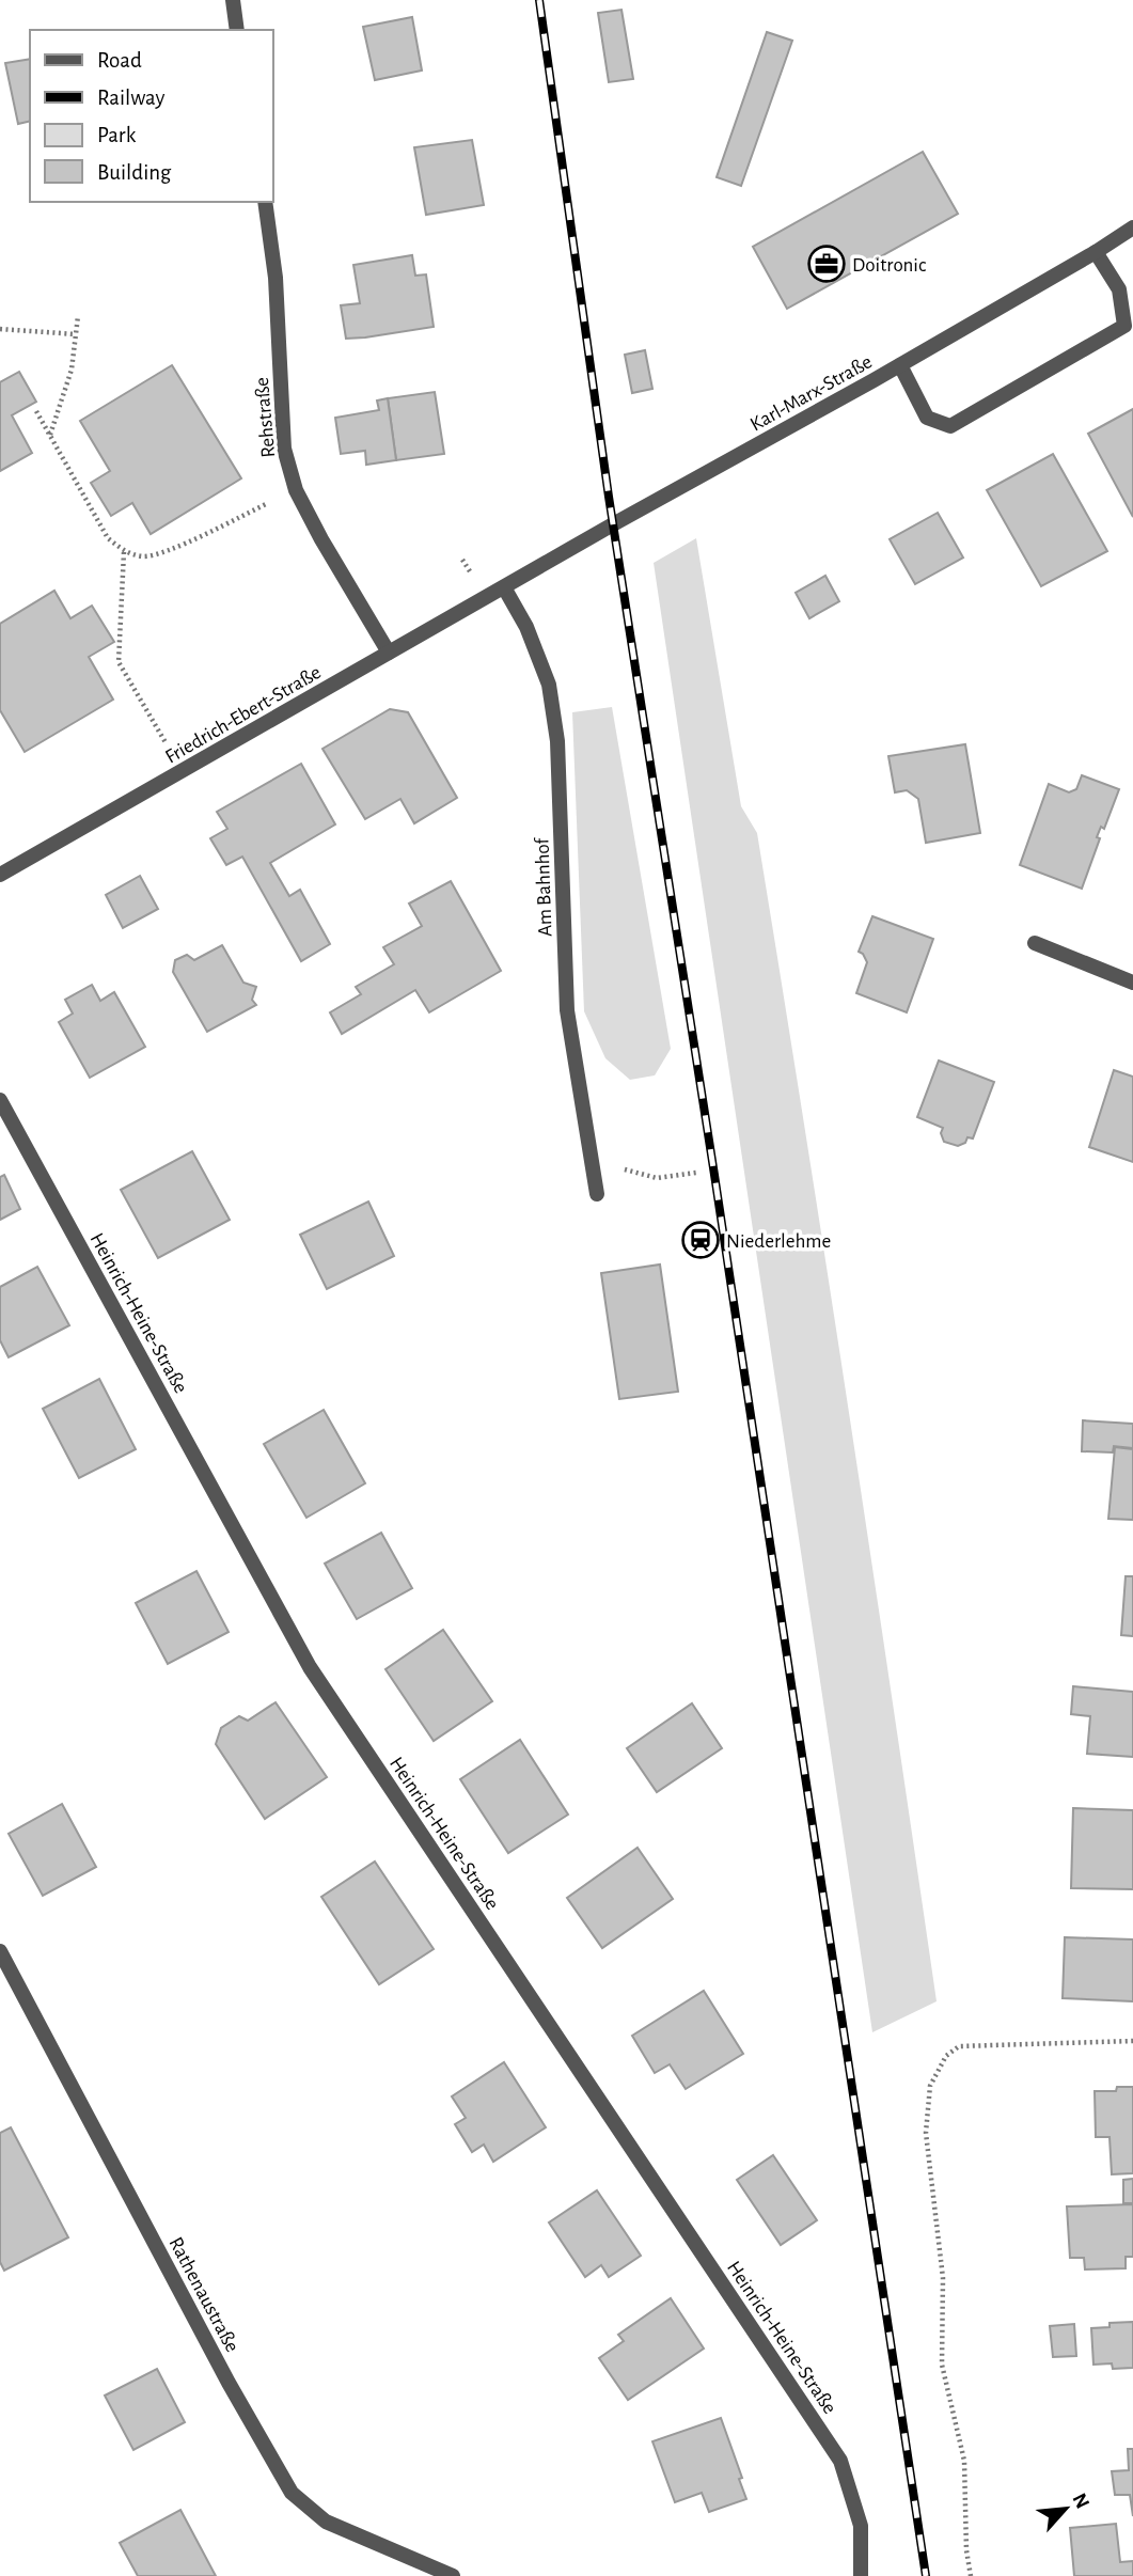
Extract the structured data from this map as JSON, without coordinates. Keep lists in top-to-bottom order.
{
  "streets": {
    "street": [
      "Karl-Marx-Straße",
      "Rehstraße",
      "Friedrich-Ebert-Straße",
      "Am Bahnhof",
      "Heinrich-Heine-Straße",
      "Rathenaustraße"
    ]
  },
  "crossings": [
    ["Karl-Marx-Straße", "Friedrich-Ebert-Straße"],
    ["Karl-Marx-Straße", "Am Bahnhof"],
    ["Rehstraße", "Friedrich-Ebert-Straße"],
    ["Friedrich-Ebert-Straße", "Am Bahnhof"]
  ],
  "places": {
    "office": ["Doitronic"],
    "station": ["Niederlehme"]
  },
  "legend": [
    "Road",
    "Railway",
    "Park",
    "Building"
  ],
  "north": "top right"
}
